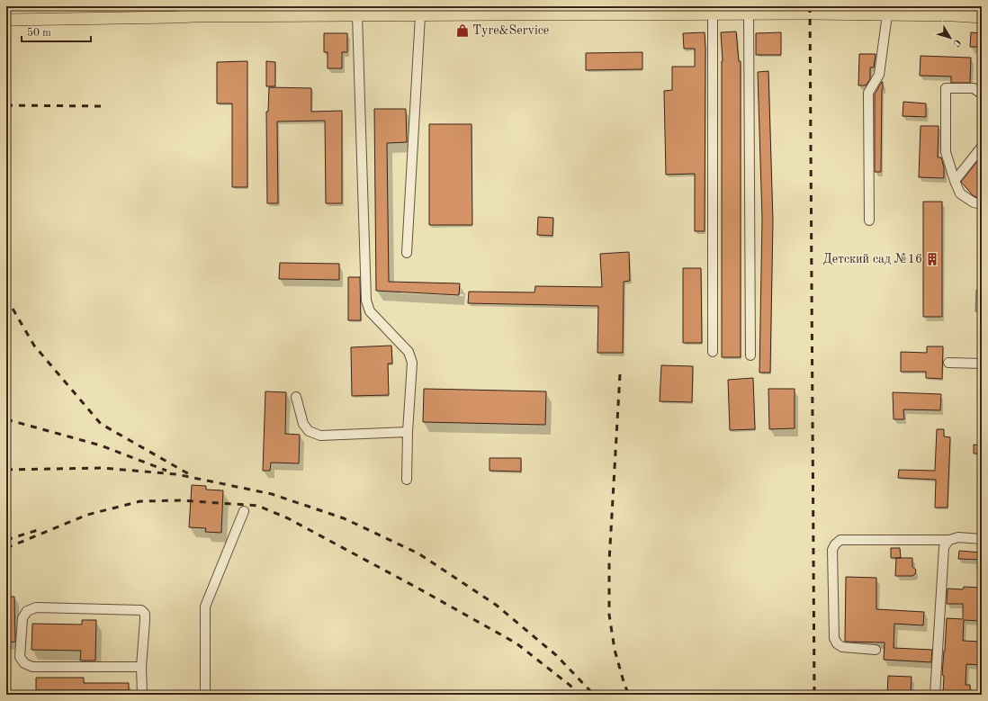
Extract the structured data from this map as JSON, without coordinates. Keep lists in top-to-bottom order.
{
  "places": {
    "shop": ["Tyre&Service"],
    "building": ["Детский сад №16"]
  },
  "scale_bar": "50 m",
  "north": "bottom right"
}
